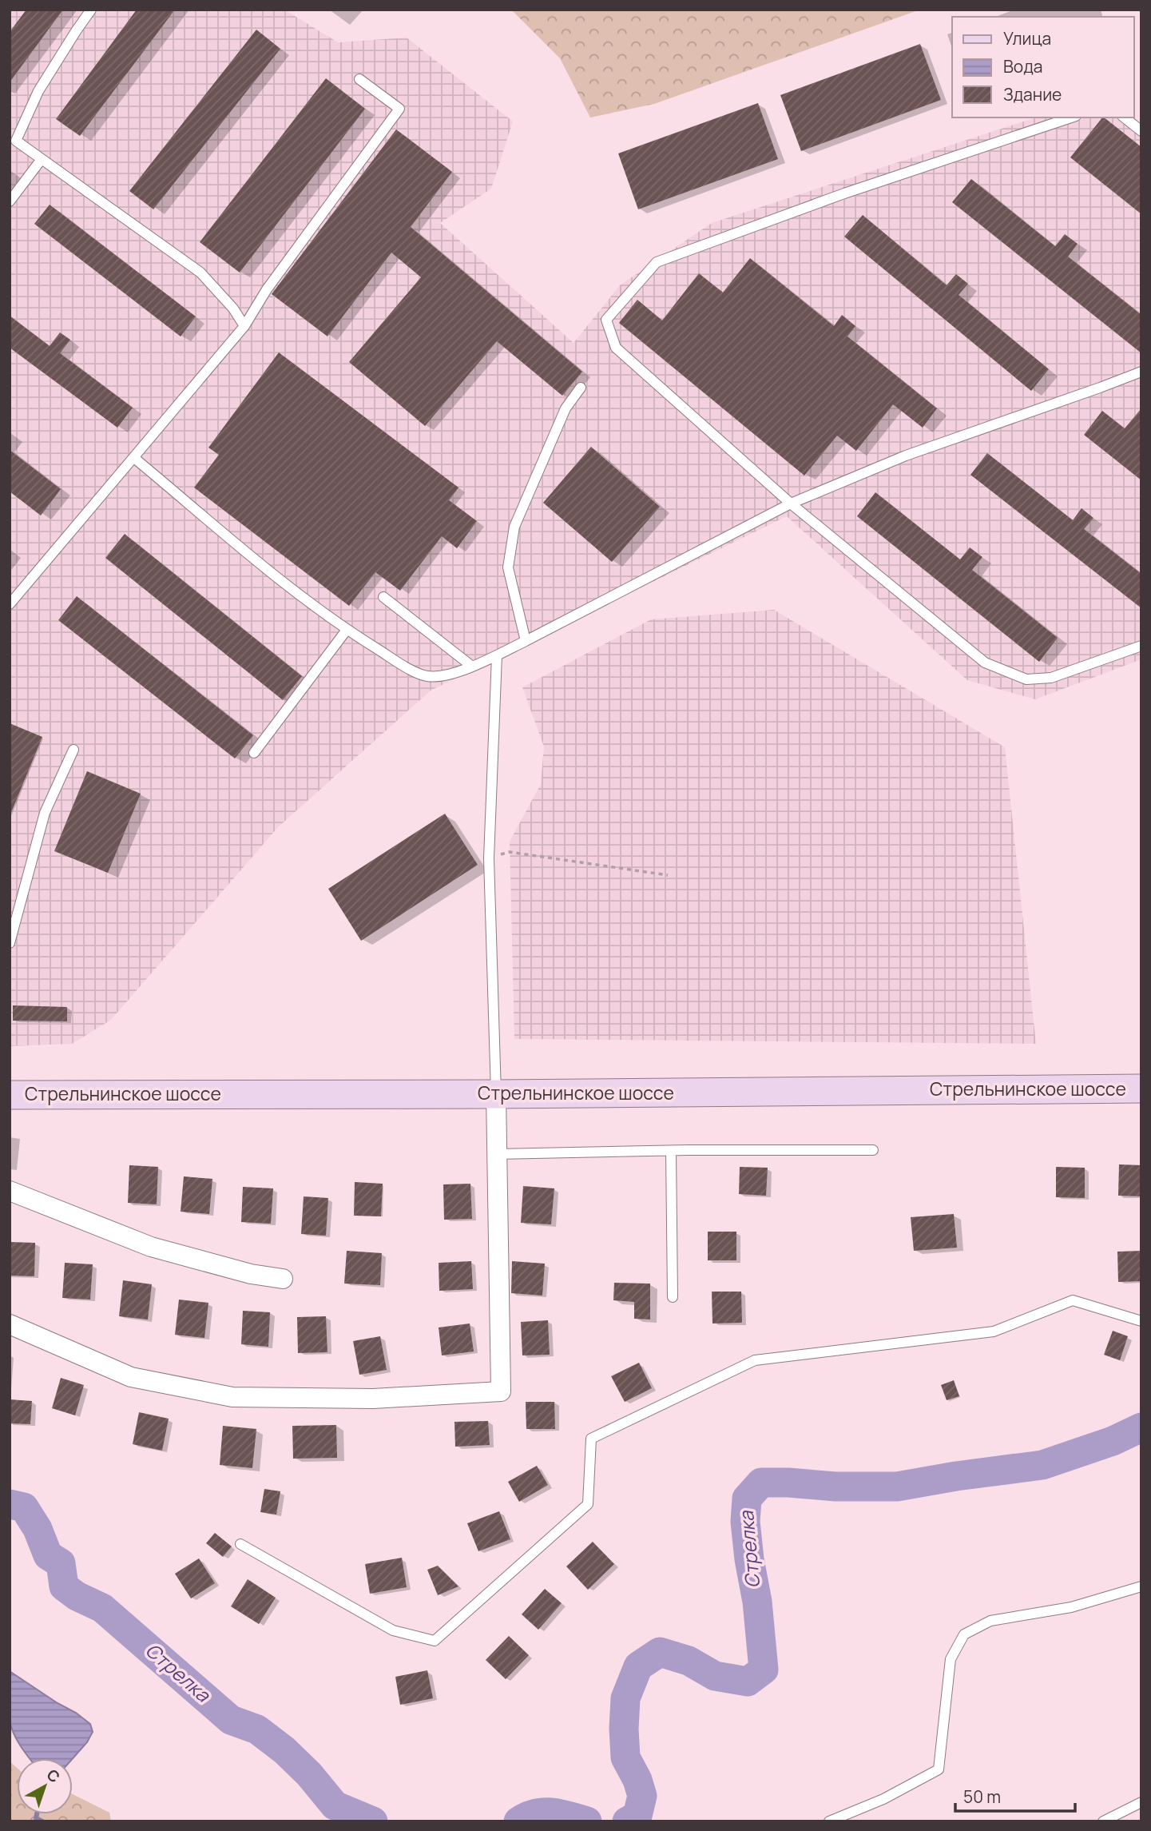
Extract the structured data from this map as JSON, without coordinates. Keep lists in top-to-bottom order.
{
  "streets": {
    "main road": ["Стрельнинское шоссе"]
  },
  "water": ["Стрелка"],
  "legend": ["Улица", "Вода", "Здание"],
  "scale_bar": "50 m",
  "north": "top right"
}
